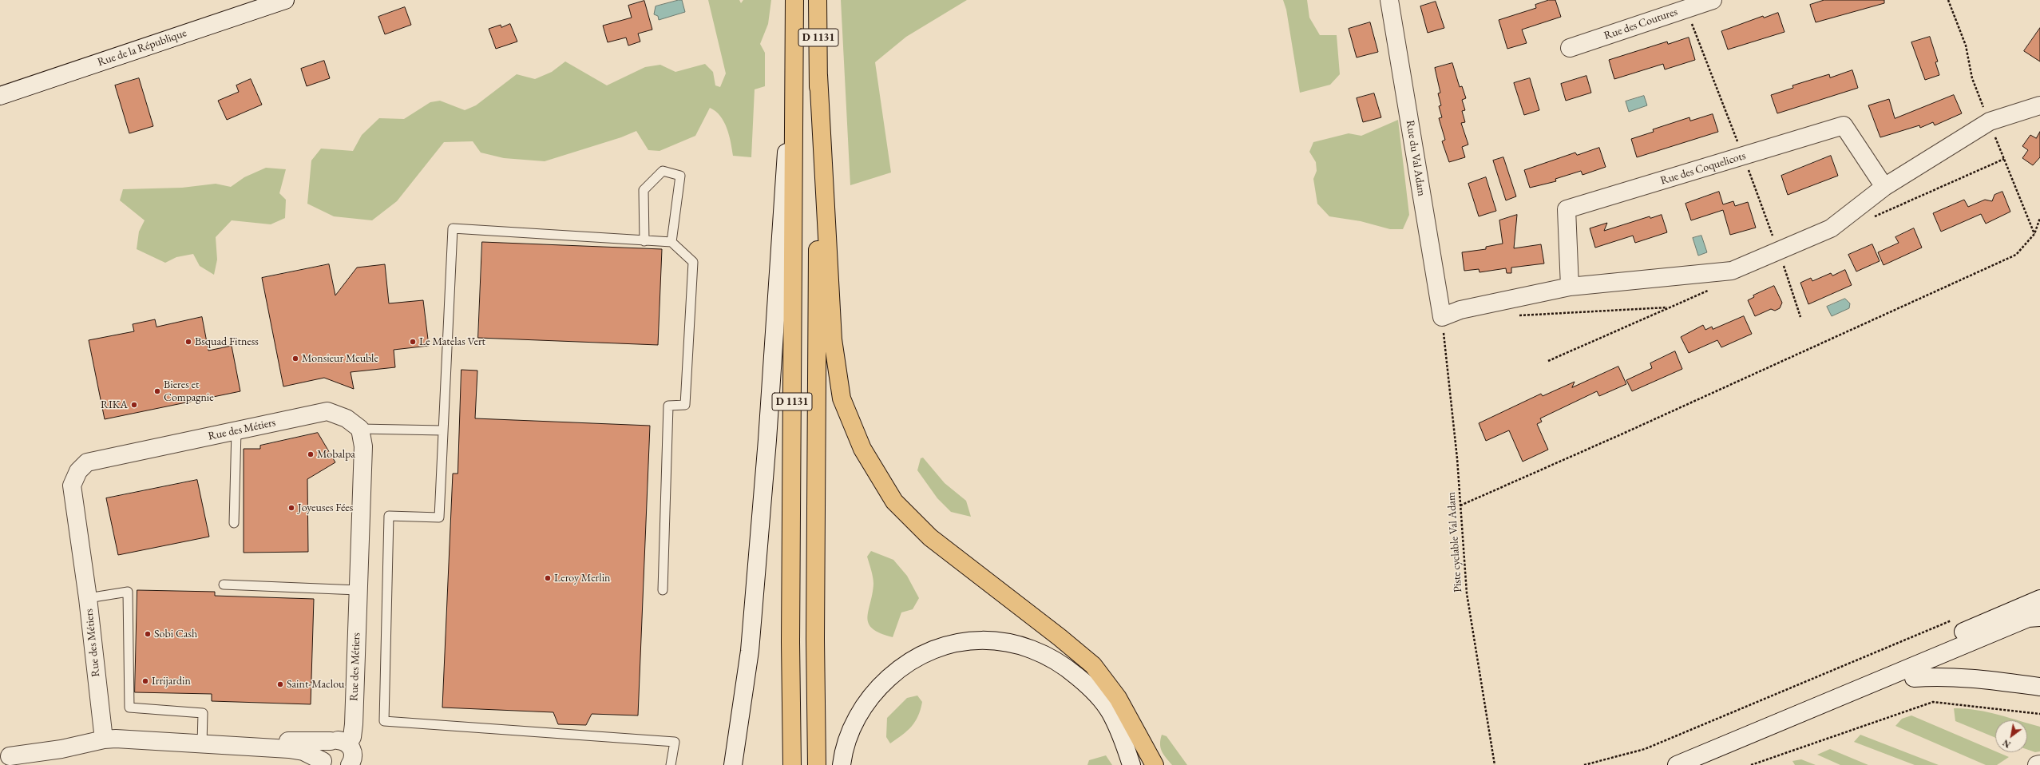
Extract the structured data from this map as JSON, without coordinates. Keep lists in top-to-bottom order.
{
  "streets": {
    "main road": ["D 1131"],
    "street": [
      "Rue des Coutures",
      "Rue de la République",
      "Rue du Val Adam",
      "Rue des Coquelicots",
      "Rue des Métiers"
    ],
    "path": ["Piste cyclable Val Adam"]
  },
  "crossings": [
    ["Rue du Val Adam", "Piste cyclable Val Adam"]
  ],
  "places": [
    "Bsquad Fitness",
    "Le Matelas Vert",
    "Monsieur Meuble",
    "Bieres et Compagnie",
    "RIKA",
    "Mobalpa",
    "Joyeuses Fées",
    "Leroy Merlin",
    "Sobi Cash",
    "Irrijardin",
    "Saint-Maclou"
  ],
  "north": "bottom left"
}
